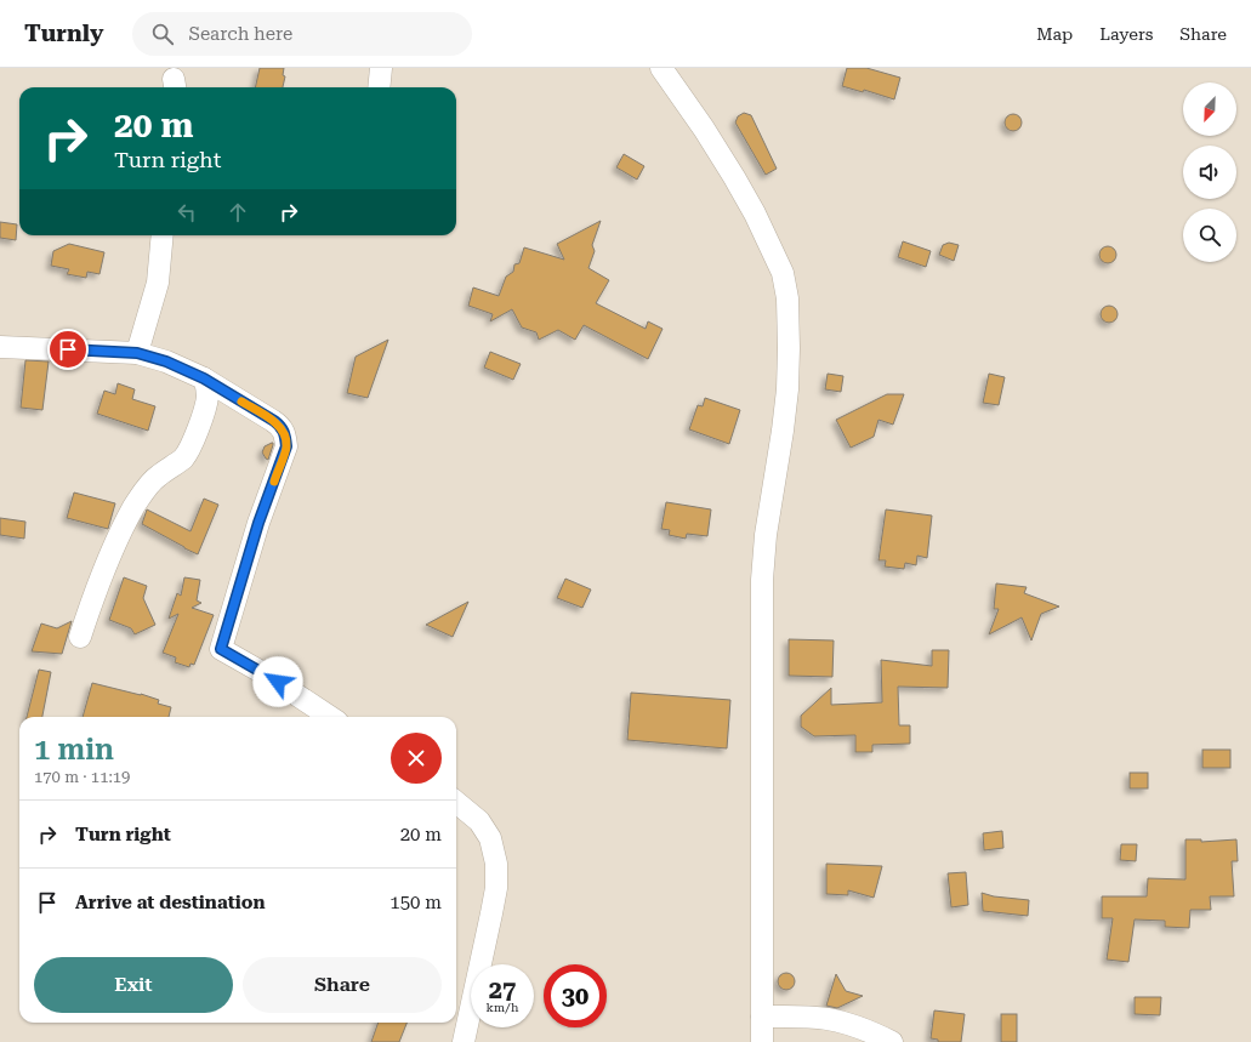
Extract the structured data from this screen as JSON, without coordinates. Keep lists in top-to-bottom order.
{
  "north": "bottom left",
  "page": {
    "header": "Turnly",
    "search": "Search here",
    "nav": ["Map", "Layers", "Share"],
    "turn": ["20 m", "Turn right"],
    "heading": ["1 min", "170 m · 11:19"],
    "list": [
      {
        "name": "Turn right",
        "value": "20 m"
      },
      {
        "name": "Arrive at destination",
        "value": "150 m"
      }
    ],
    "buttons": ["Exit", "Share"],
    "speed": "27 km/h",
    "limit": "30"
  }
}
